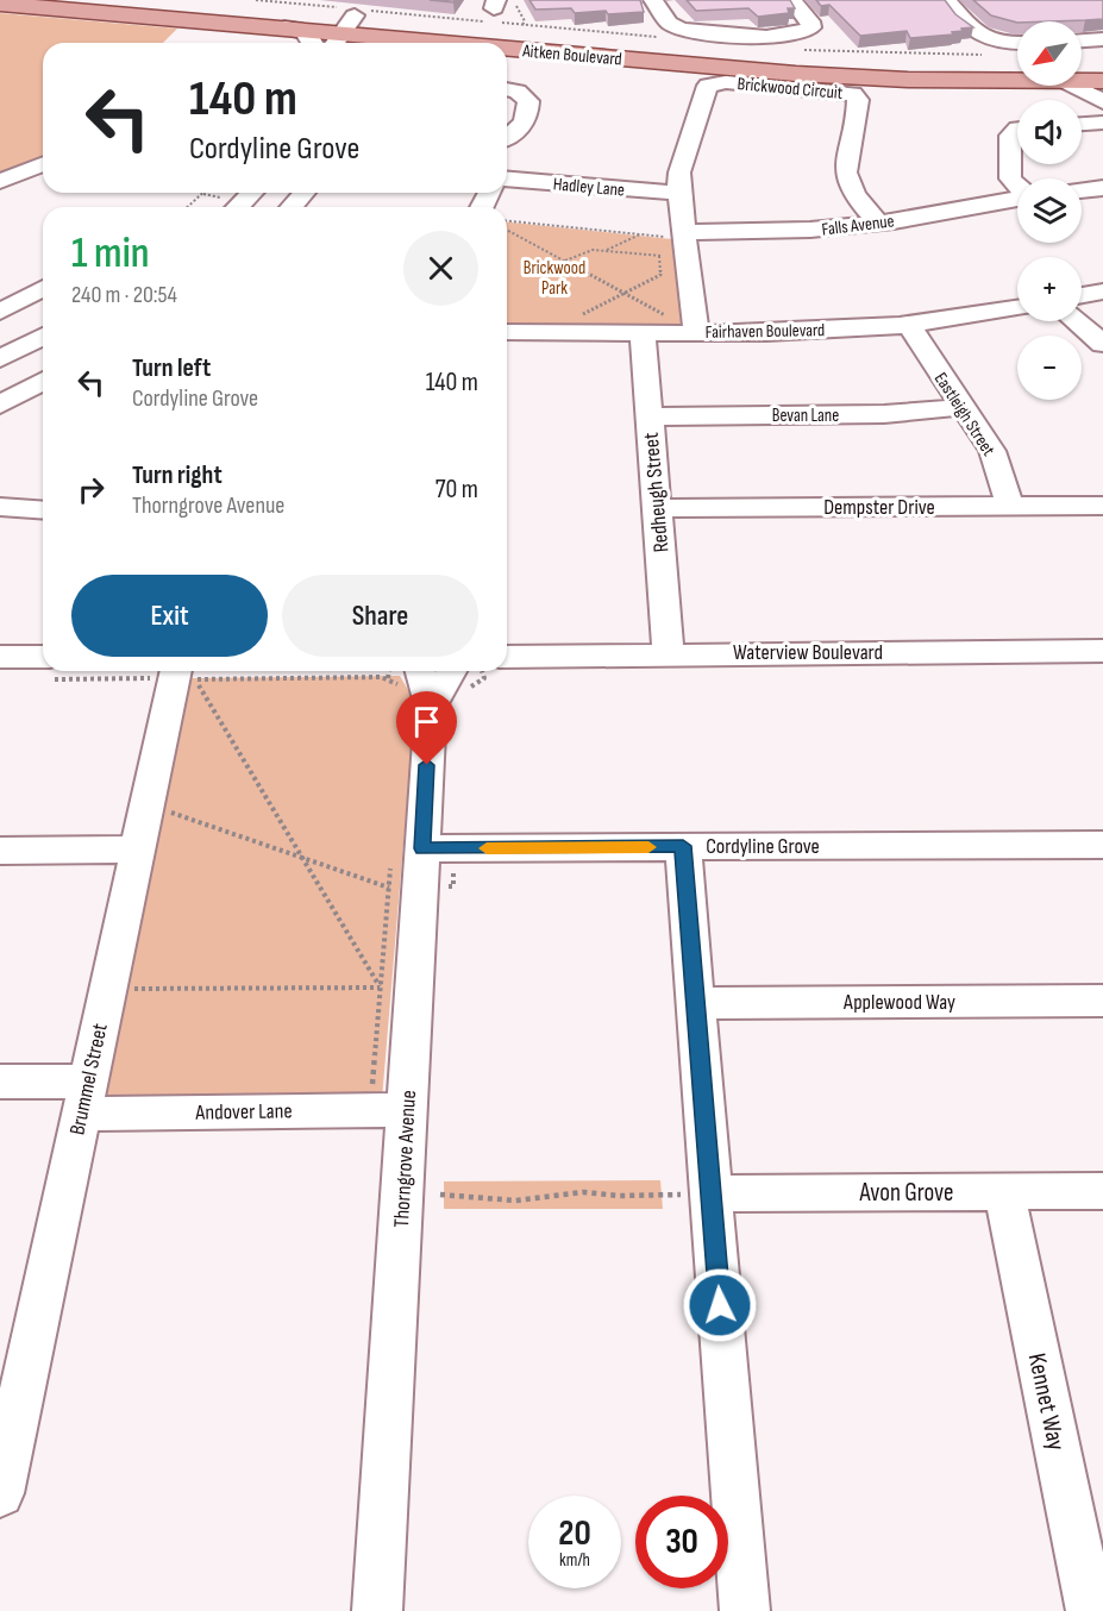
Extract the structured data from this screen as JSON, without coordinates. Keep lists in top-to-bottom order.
{
  "streets": {
    "main road": ["Aitken Boulevard"],
    "street": [
      "Brickwood Circuit",
      "Hadley Lane",
      "Falls Avenue",
      "Fairhaven Boulevard",
      "Eastleigh Street",
      "Bevan Lane",
      "Redheugh Street",
      "Dempster Drive",
      "Waterview Boulevard",
      "Cordyline Grove",
      "Applewood Way",
      "Brummel Street",
      "Andover Lane",
      "Thorngrove Avenue",
      "Avon Grove",
      "Kennet Way"
    ]
  },
  "crossings": [
    ["Brickwood Circuit", "Hadley Lane"],
    ["Brickwood Circuit", "Falls Avenue"],
    ["Brickwood Circuit", "Fairhaven Boulevard"],
    ["Fairhaven Boulevard", "Eastleigh Street"],
    ["Fairhaven Boulevard", "Redheugh Street"],
    ["Eastleigh Street", "Bevan Lane"],
    ["Eastleigh Street", "Dempster Drive"],
    ["Bevan Lane", "Redheugh Street"],
    ["Redheugh Street", "Dempster Drive"],
    ["Redheugh Street", "Waterview Boulevard"],
    ["Cordyline Grove", "Thorngrove Avenue"],
    ["Brummel Street", "Andover Lane"],
    ["Andover Lane", "Thorngrove Avenue"],
    ["Avon Grove", "Kennet Way"]
  ],
  "parks": ["Brickwood Park"],
  "north": "bottom left",
  "page": {
    "map_buttons": ["+", "−"],
    "turn": ["140 m", "Cordyline Grove"],
    "heading": ["1 min", "240 m · 20:54"],
    "list": [
      {
        "name": "Turn left",
        "note": "Cordyline Grove",
        "value": "140 m"
      },
      {
        "name": "Turn right",
        "note": "Thorngrove Avenue",
        "value": "70 m"
      }
    ],
    "buttons": ["Exit", "Share"],
    "speed": "20 km/h",
    "limit": "30"
  }
}
